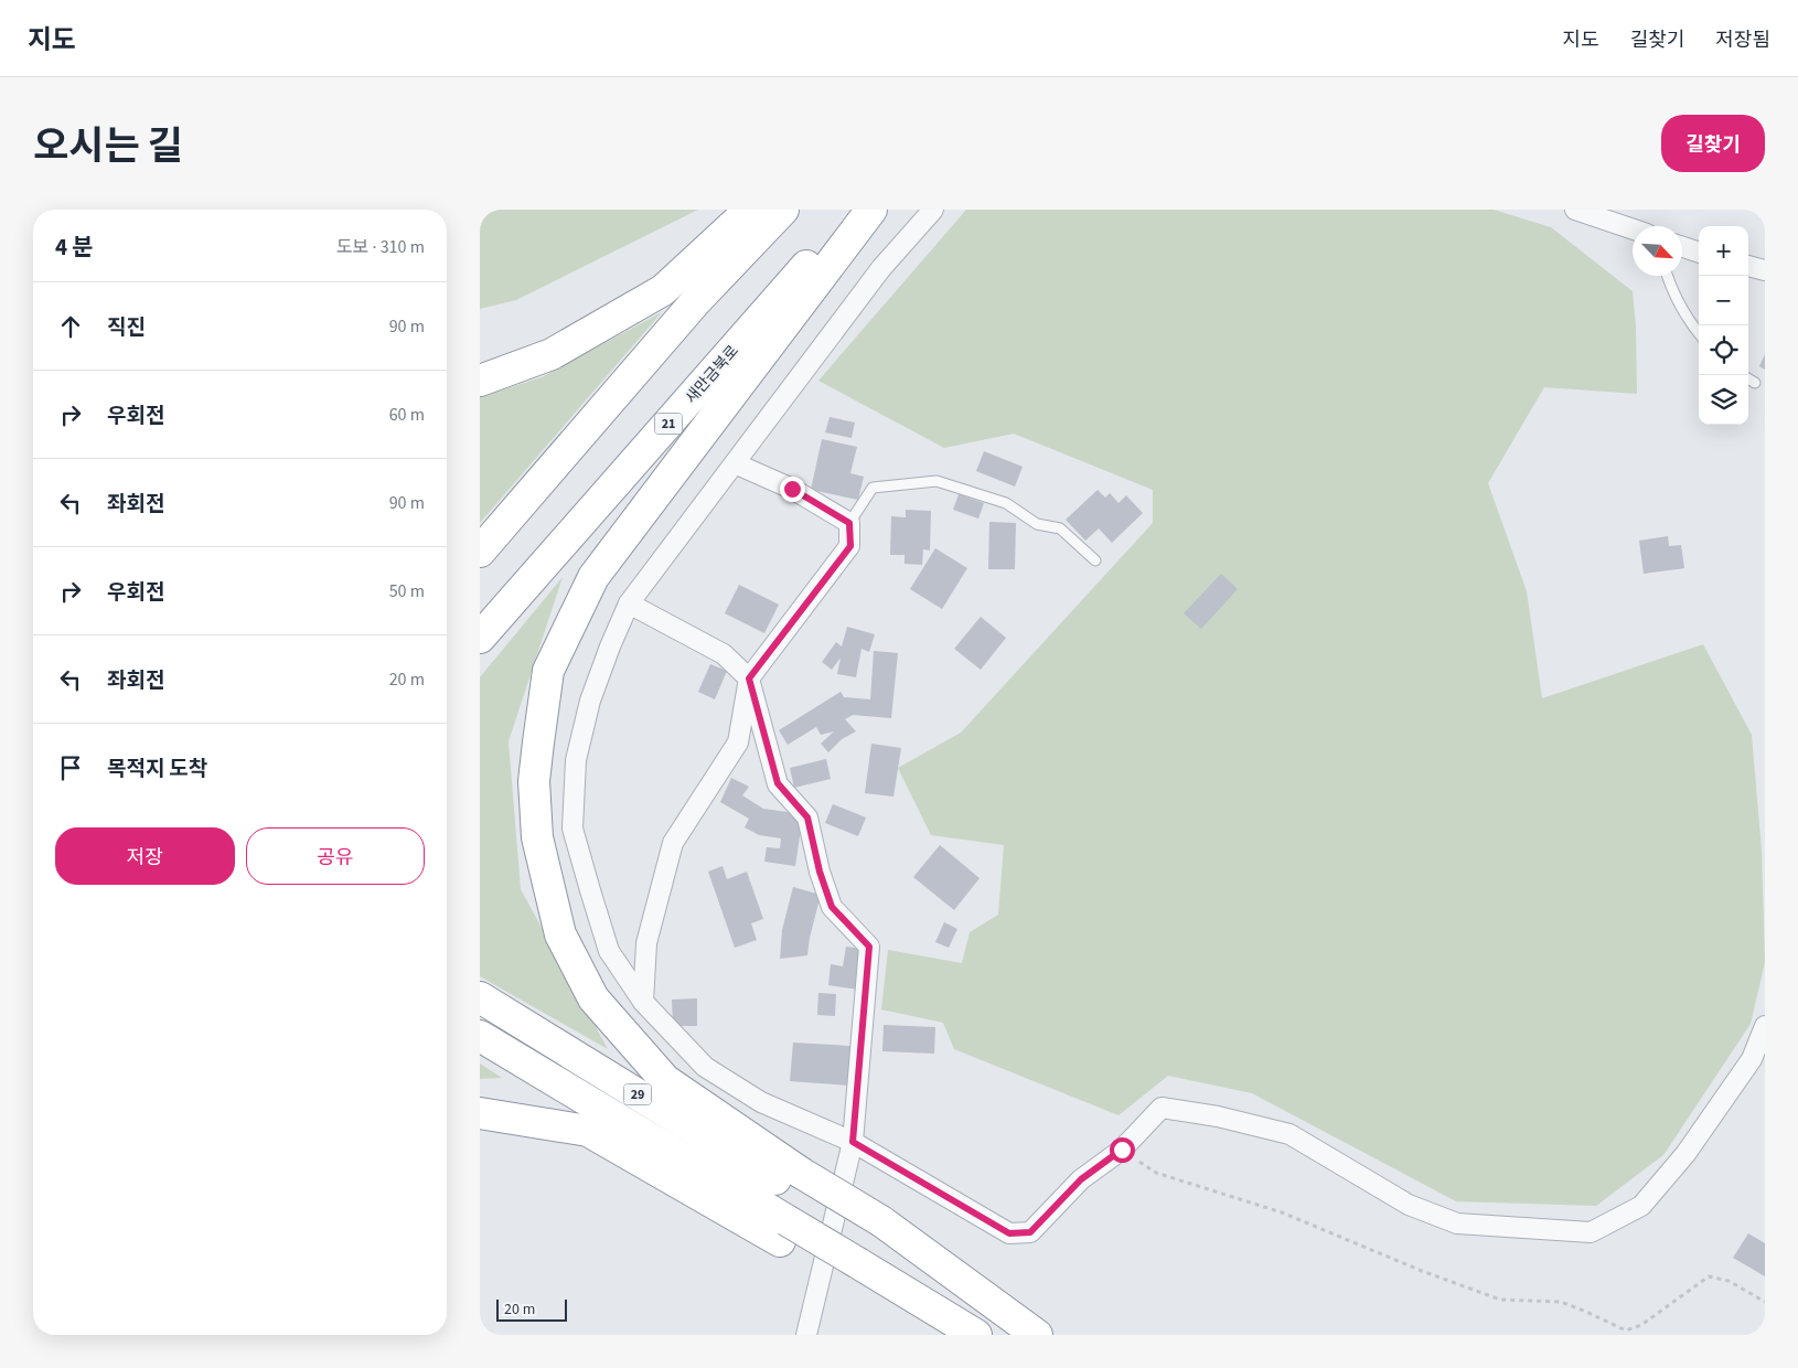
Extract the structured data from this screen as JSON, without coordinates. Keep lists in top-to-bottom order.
{
  "streets": {
    "highway": ["새만금북로", "21", "29"]
  },
  "scale_bar": "20 m",
  "north": "bottom right",
  "page": {
    "header": "지도",
    "nav": ["지도", "길찾기", "저장됨"],
    "title": "오시는 길",
    "buttons": [
      "길찾기",
      ["저장", "공유"]
    ],
    "heading": ["4 분", "도보 · 310 m"],
    "map_buttons": ["+", "−"],
    "list": [
      ["직진", "90 m"],
      ["우회전", "60 m"],
      ["좌회전", "90 m"],
      ["우회전", "50 m"],
      ["좌회전", "20 m"],
      "목적지 도착"
    ],
    "scale": "20 m"
  }
}
